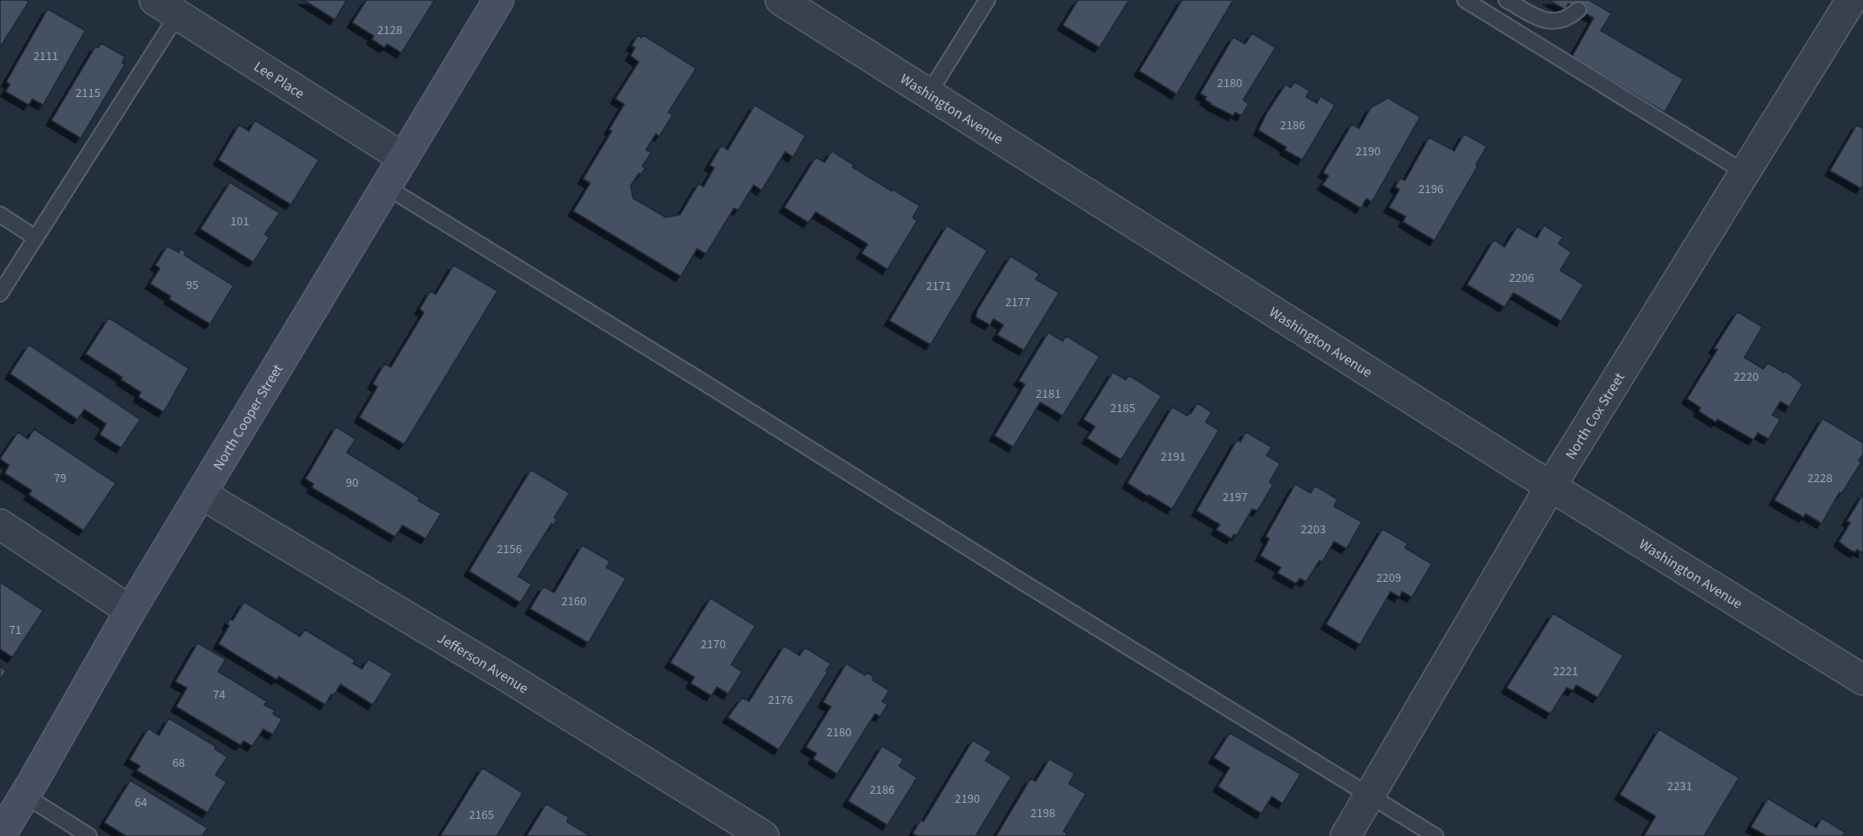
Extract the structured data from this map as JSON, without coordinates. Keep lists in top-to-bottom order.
{
  "streets": {
    "street": [
      "Lee Place",
      "Washington Avenue",
      "North Cox Street",
      "North Cooper Street",
      "Jefferson Avenue"
    ]
  },
  "crossings": [
    ["Lee Place", "North Cooper Street"],
    ["Washington Avenue", "North Cox Street"],
    ["North Cooper Street", "Jefferson Avenue"]
  ],
  "house_numbers": [
    "2128",
    "2111",
    "2180",
    "2115",
    "2186",
    "2190",
    "2196",
    "101",
    "2206",
    "95",
    "2171",
    "2177",
    "2220",
    "2181",
    "2185",
    "2191",
    "79",
    "2228",
    "90",
    "2197",
    "2203",
    "2156",
    "2209",
    "2160",
    "71",
    "2170",
    "2221",
    "74",
    "2176",
    "2180",
    "68",
    "2231",
    "2186",
    "2190",
    "64",
    "2198",
    "2165"
  ]
}
